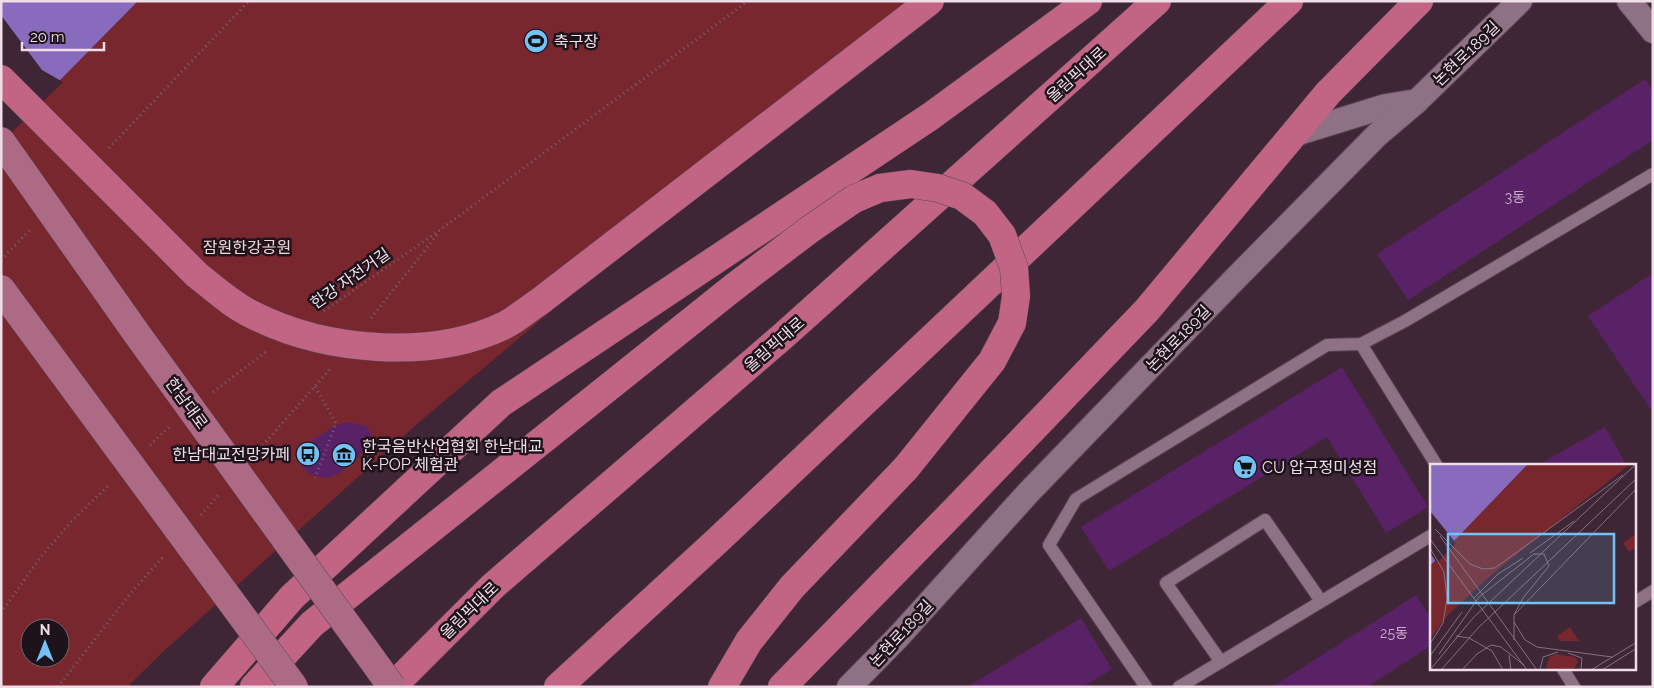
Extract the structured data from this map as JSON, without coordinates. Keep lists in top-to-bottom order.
{
  "streets": {
    "highway": ["올림픽대로"],
    "main road": ["한남대로"],
    "street": ["논현로189길"],
    "path": ["한강 자전거길"]
  },
  "crossings": [
    ["올림픽대로", "한남대로"]
  ],
  "parks": ["잠원한강공원"],
  "places": {
    "sports": ["축구장"],
    "bus stop": ["한남대교전망카페"],
    "museum": ["한국음반산업협회 한남대교 K-POP 체험관"],
    "supermarket": ["CU 압구정미성점"]
  },
  "house_numbers": ["3동", "25동"],
  "scale_bar": "20 m",
  "north": "top"
}
